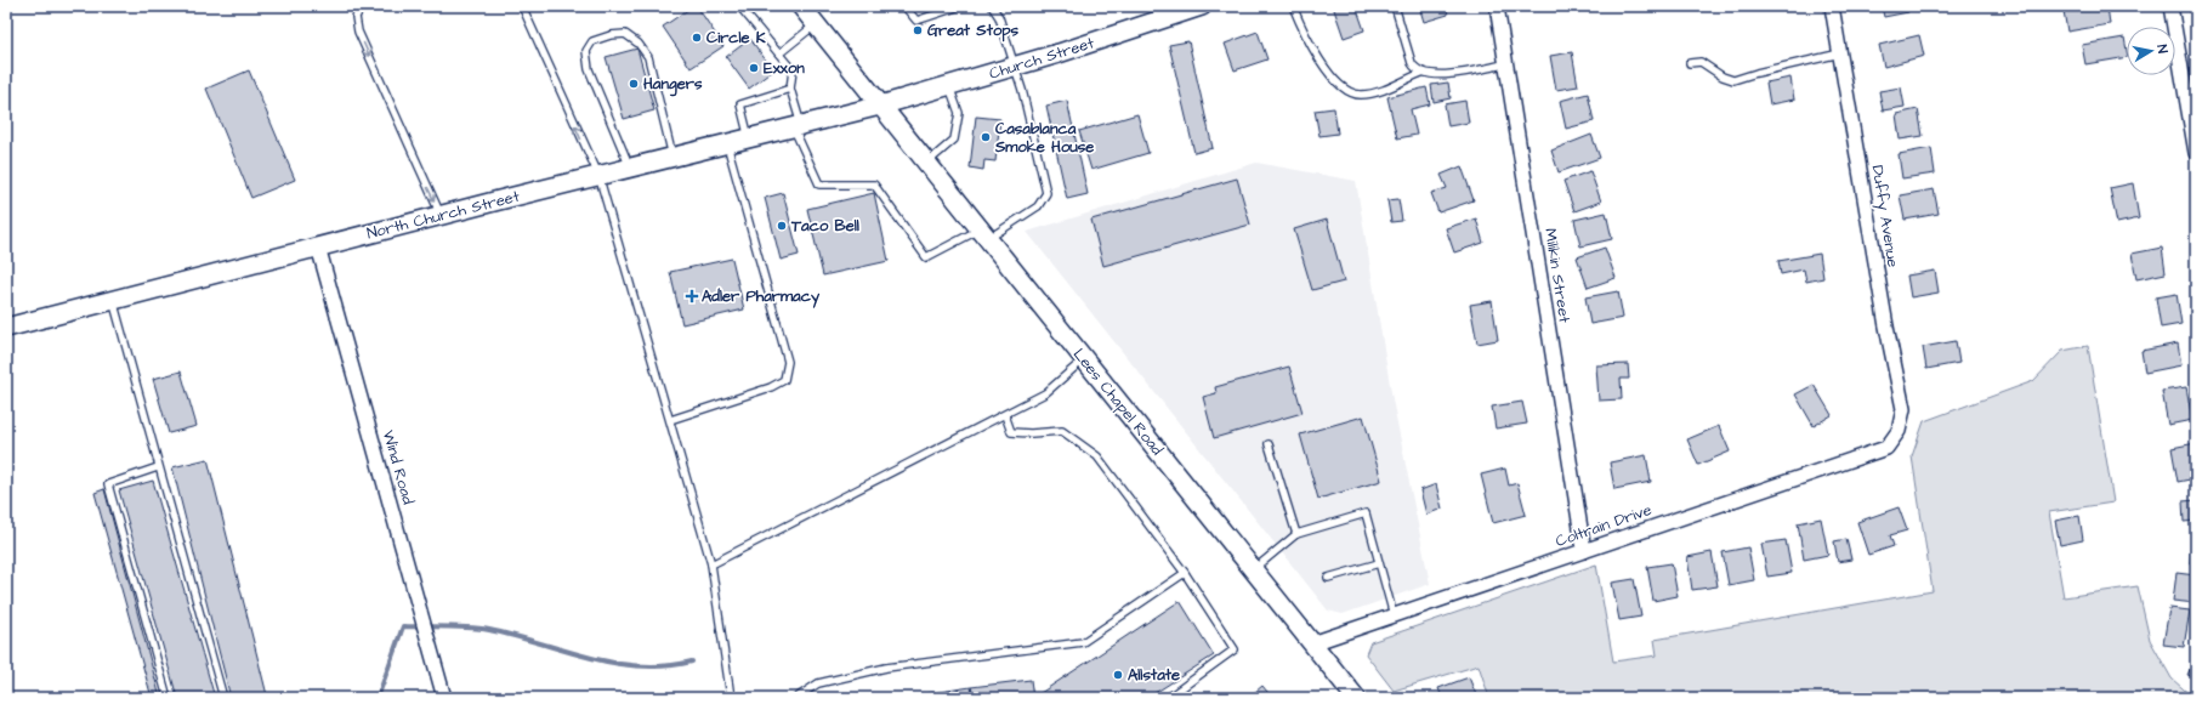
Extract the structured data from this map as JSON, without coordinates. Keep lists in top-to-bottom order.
{
  "streets": {
    "main road": ["Church Street", "North Church Street", "Lees Chapel Road"],
    "street": [
      "Duffy Avenue",
      "Milikin Street",
      "Wind Road",
      "Coltrain Drive"
    ]
  },
  "crossings": [
    ["Church Street", "North Church Street"],
    ["Church Street", "Lees Chapel Road"],
    ["North Church Street", "Lees Chapel Road"],
    ["North Church Street", "Wind Road"],
    ["Duffy Avenue", "Coltrain Drive"],
    ["Milikin Street", "Coltrain Drive"],
    ["Lees Chapel Road", "Coltrain Drive"]
  ],
  "places": {
    "other": [
      "Great Stops",
      "Circle K",
      "Exxon",
      "Hangers",
      "Casablanca Smoke House",
      "Taco Bell",
      "Allstate"
    ],
    "health": ["Adler Pharmacy"]
  },
  "north": "right"
}
